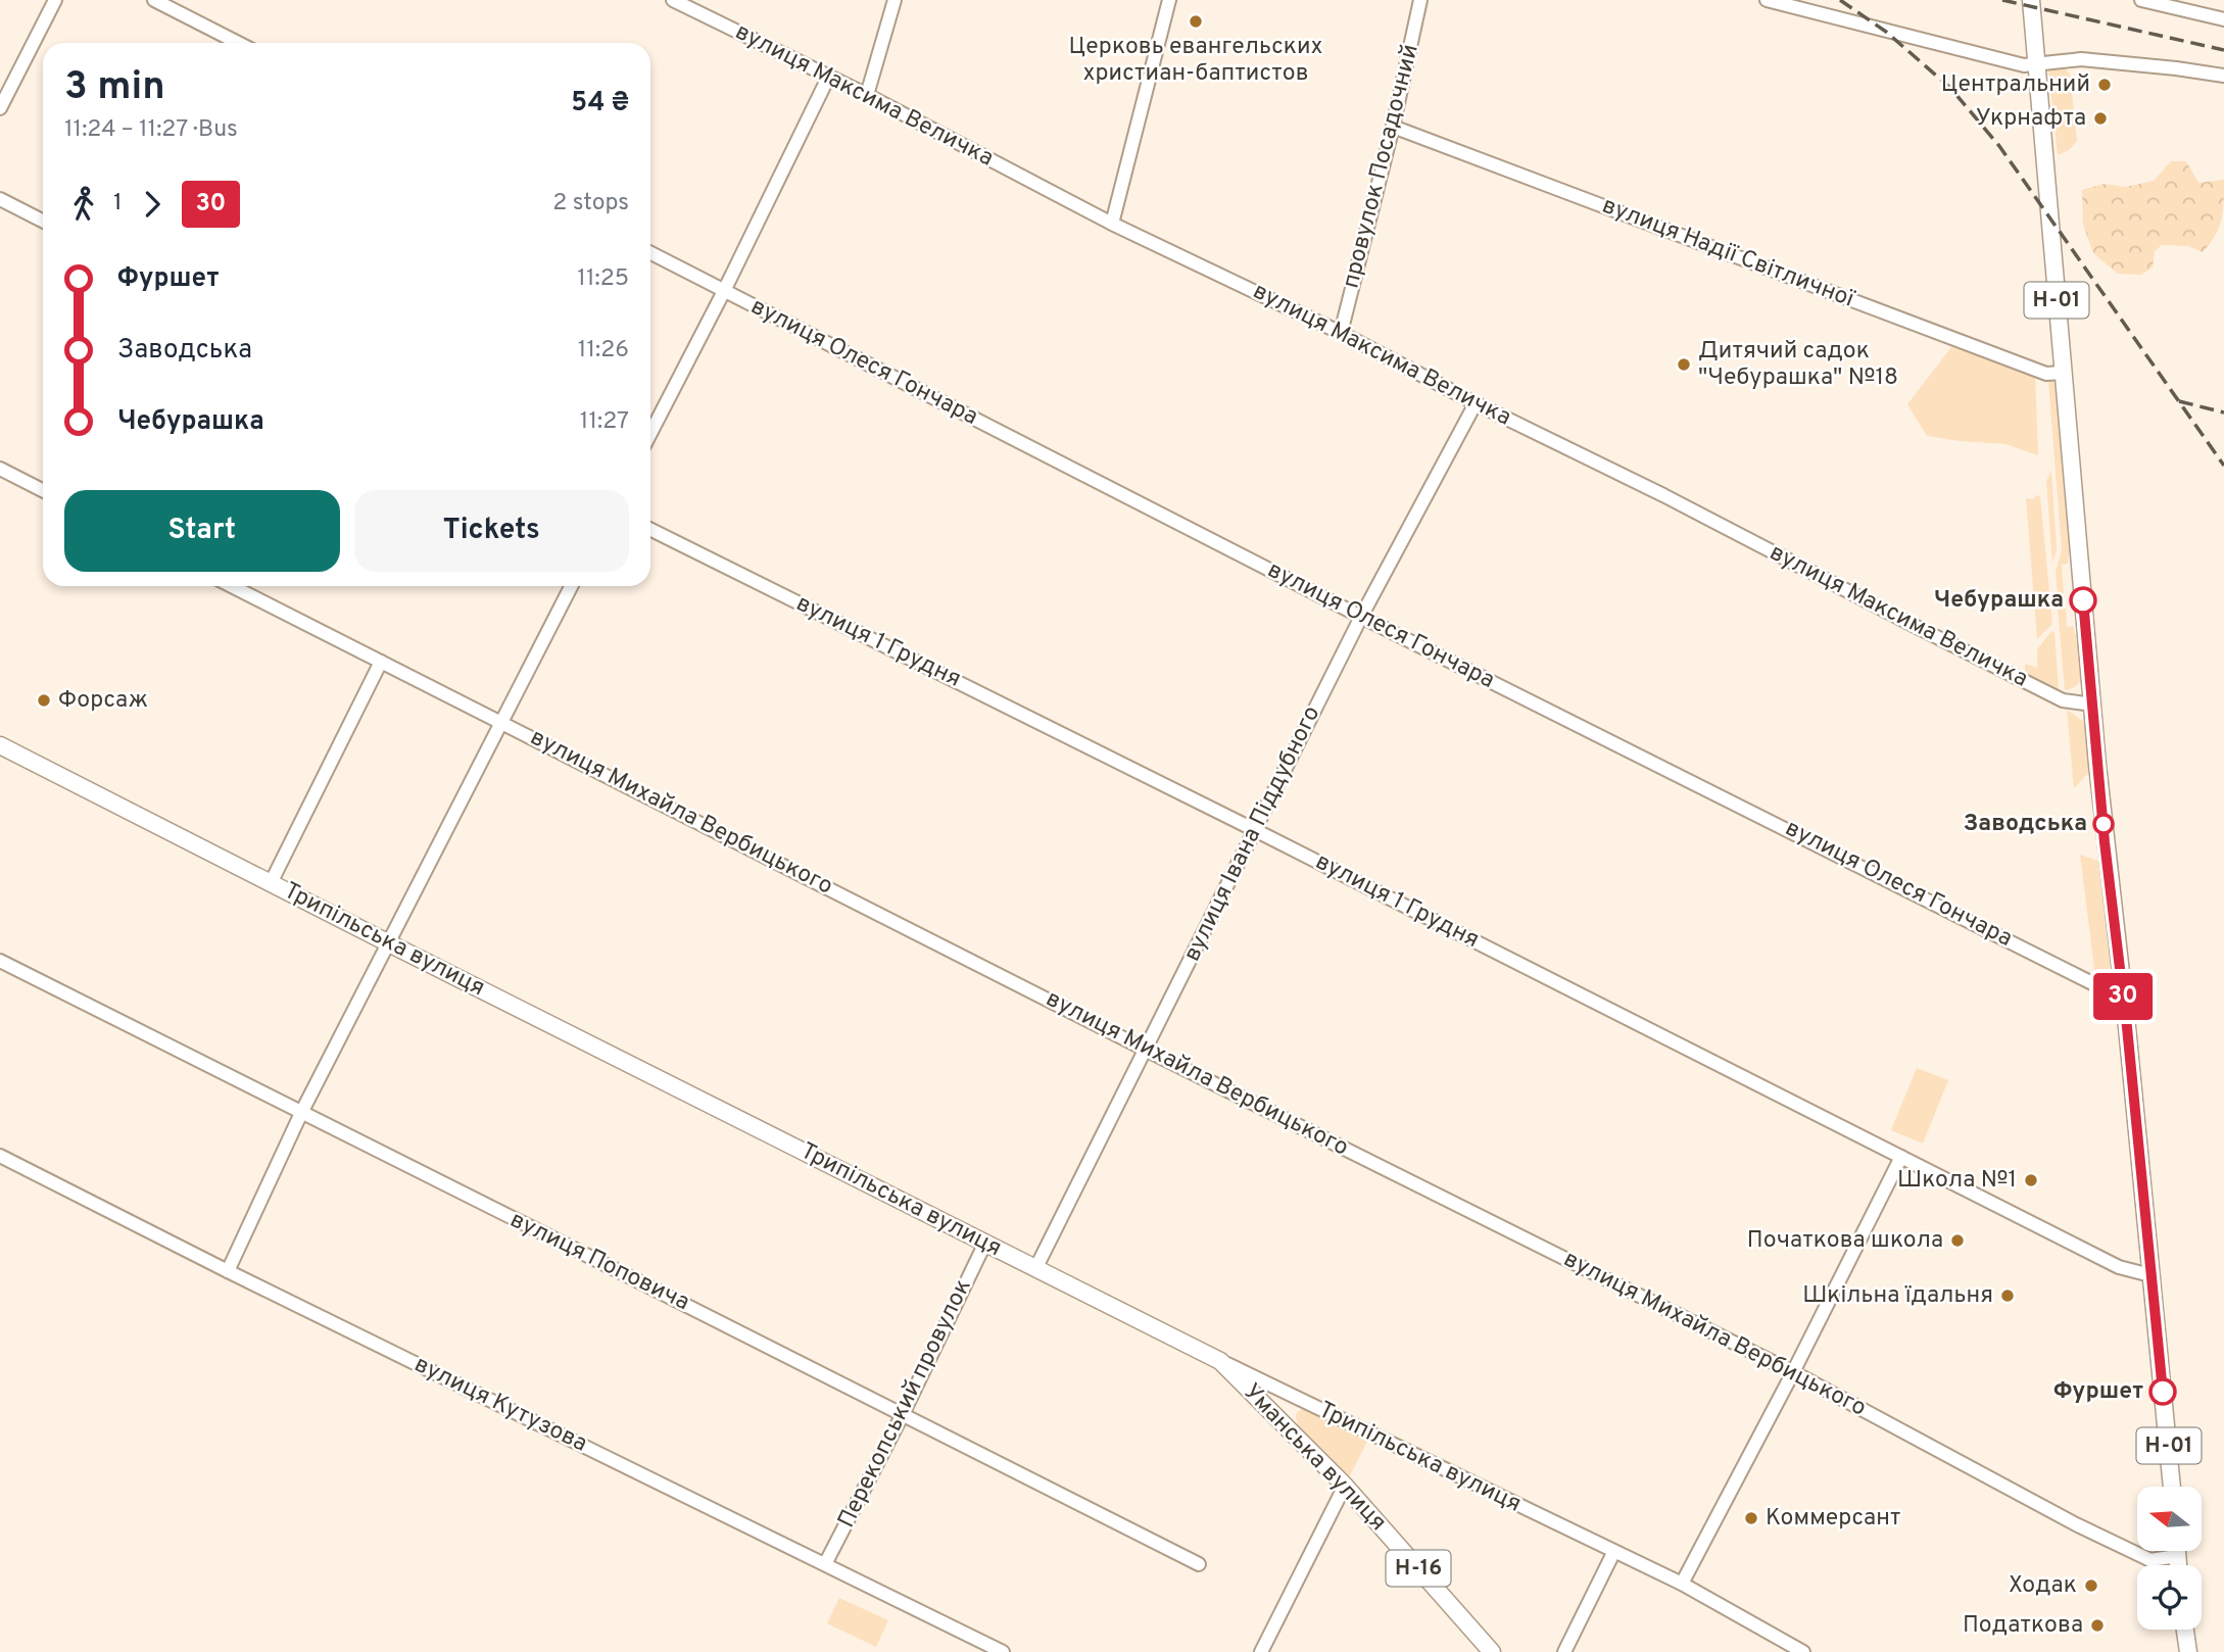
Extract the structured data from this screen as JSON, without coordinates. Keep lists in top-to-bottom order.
{
  "streets": {
    "main road": [
      "Н-01",
      "Трипільська вулиця",
      "Уманська вулиця",
      "Н-16"
    ],
    "street": [
      "вулиця Максима Величка",
      "провулок Посадочний",
      "вулиця Надії Світличної",
      "вулиця Олеся Гончара",
      "вулиця 1 Грудня",
      "вулиця Михайла Вербицького",
      "вулиця Івана Піддубного",
      "вулиця Поповича",
      "Перекопський провулок",
      "вулиця Кутузова"
    ]
  },
  "crossings": [
    ["вулиця Максима Величка", "провулок Посадочний"],
    ["вулиця Максима Величка", "Н-01"],
    ["вулиця Максима Величка", "вулиця Івана Піддубного"],
    ["провулок Посадочний", "вулиця Надії Світличної"],
    ["вулиця Надії Світличної", "Н-01"],
    ["Н-01", "вулиця Олеся Гончара"],
    ["Н-01", "вулиця 1 Грудня"],
    ["вулиця Олеся Гончара", "вулиця Івана Піддубного"],
    ["вулиця 1 Грудня", "вулиця Івана Піддубного"],
    ["вулиця Михайла Вербицького", "вулиця Івана Піддубного"],
    ["вулиця Івана Піддубного", "Трипільська вулиця"],
    ["Трипільська вулиця", "Перекопський провулок"],
    ["Трипільська вулиця", "Уманська вулиця"],
    ["вулиця Поповича", "Перекопський провулок"],
    ["Перекопський провулок", "вулиця Кутузова"]
  ],
  "places": [
    "Церковь евангельских христиан-баптистов",
    "Центральний",
    "Укрнафта",
    "Дитячий садок \"Чебурашка\" №18",
    "Чебурашка",
    "Форсаж",
    "Заводська",
    "Школа №1",
    "Початкова школа",
    "Шкільна їдальня",
    "Фуршет",
    "Коммерсант",
    "Ходак",
    "Податкова"
  ],
  "lines": ["bus line 30"],
  "north": "left",
  "page": {
    "on_map": "30",
    "heading": ["3 min", "11:24 – 11:27 · Bus", "54 ₴"],
    "legs": ["1", "30", "2 stops"],
    "list": [
      {
        "name": "Фуршет",
        "value": "11:25"
      },
      {
        "name": "Заводська",
        "value": "11:26"
      },
      {
        "name": "Чебурашка",
        "value": "11:27"
      }
    ],
    "buttons": ["Start", "Tickets"]
  }
}
